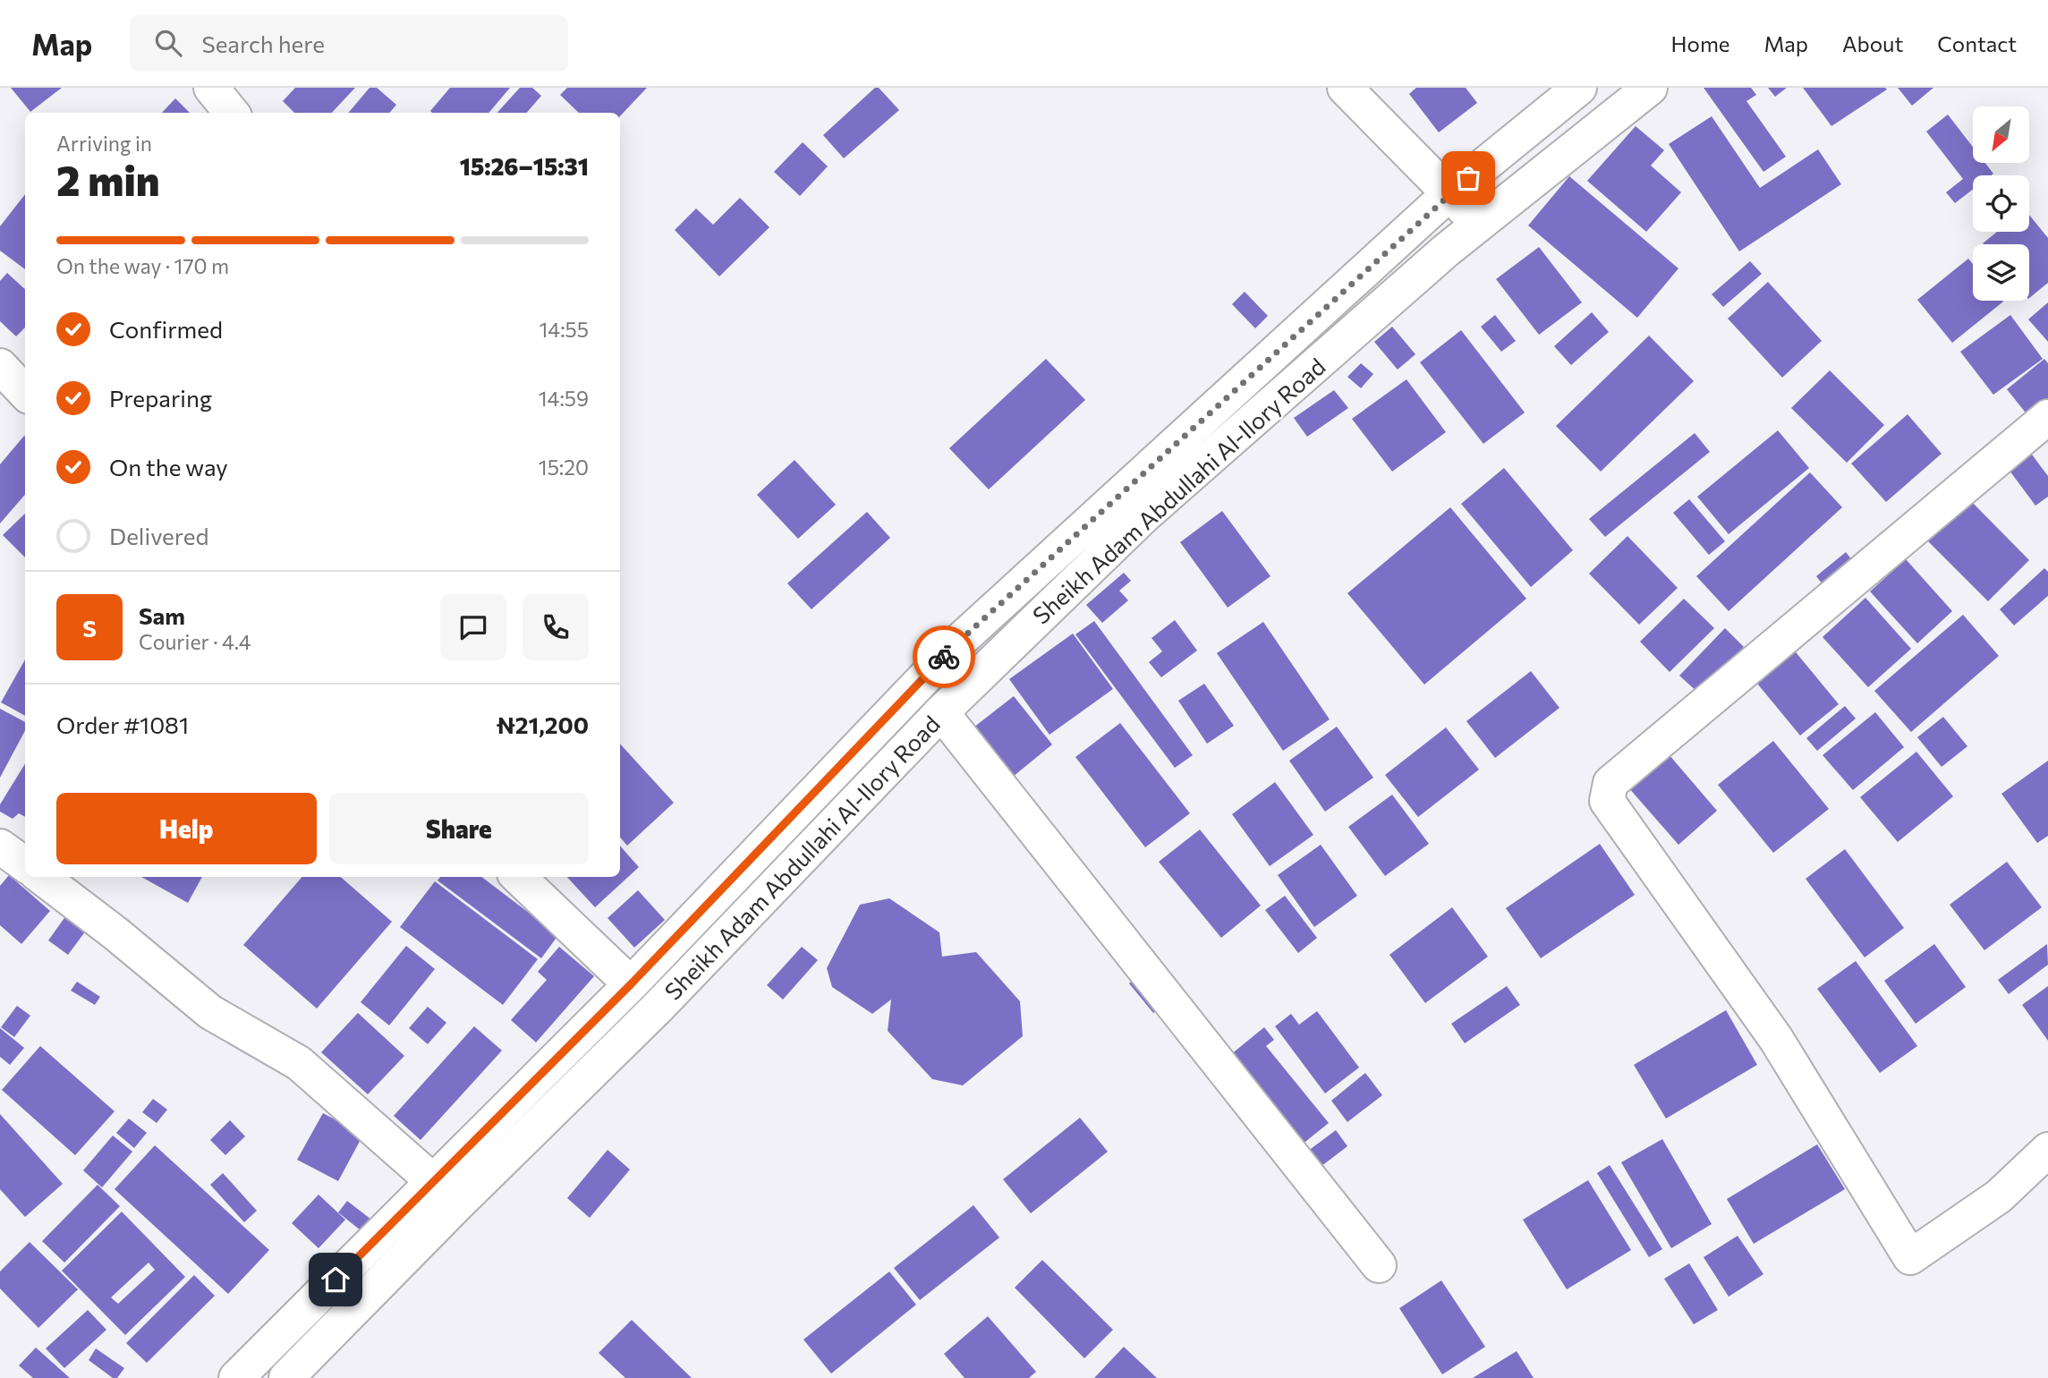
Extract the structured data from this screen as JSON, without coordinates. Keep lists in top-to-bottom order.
{
  "streets": {
    "street": ["Sheikh Adam Abdullahi Al-Ilory Road"]
  },
  "north": "bottom left",
  "page": {
    "header": "Map",
    "search": "Search here",
    "nav": [
      "Home",
      "Map",
      "About",
      "Contact"
    ],
    "heading": ["2 min", "Arriving in", "15:26–15:31"],
    "panel": [
      "Sam",
      "Courier · 4.4",
      "Order #1081",
      "₦21,200"
    ],
    "bar": "On the way · 170 m",
    "list": [
      ["Confirmed", "14:55"],
      ["Preparing", "14:59"],
      ["On the way", "15:20"],
      "Delivered"
    ],
    "round": "S",
    "buttons": ["Help", "Share"]
  }
}
